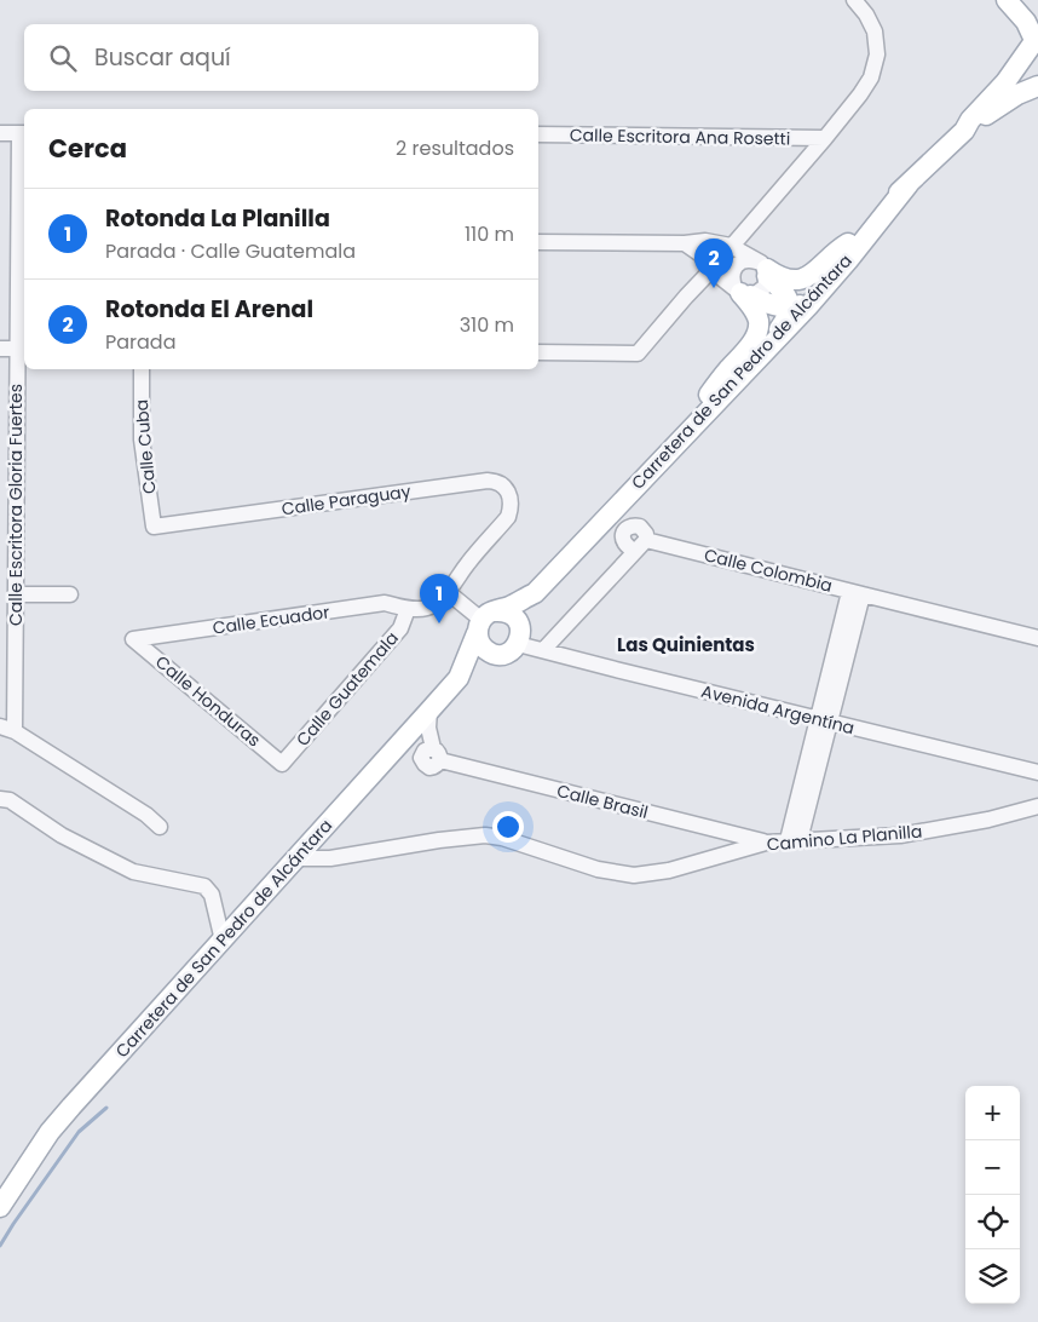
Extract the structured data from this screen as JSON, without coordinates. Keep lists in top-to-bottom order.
{
  "streets": {
    "main road": ["Carretera de San Pedro de Alcántara"],
    "street": [
      "Calle Escritora Ana Rosetti",
      "Calle Cuba",
      "Calle Paraguay",
      "Calle Escritora Gloria Fuertes",
      "Calle Colombia",
      "Calle Ecuador",
      "Calle Guatemala",
      "Calle Honduras",
      "Avenida Argentína",
      "Calle Brasil",
      "Camino La Planilla"
    ]
  },
  "crossings": [
    ["Carretera de San Pedro de Alcántara", "Avenida Argentína"],
    ["Carretera de San Pedro de Alcántara", "Calle Brasil"],
    ["Carretera de San Pedro de Alcántara", "Camino La Planilla"],
    ["Calle Cuba", "Calle Paraguay"],
    ["Calle Ecuador", "Calle Guatemala"],
    ["Calle Ecuador", "Calle Honduras"],
    ["Calle Guatemala", "Calle Honduras"],
    ["Calle Brasil", "Camino La Planilla"]
  ],
  "districts": ["Las Quinientas"],
  "page": {
    "search": "Buscar aquí",
    "heading": ["Cerca", "2 resultados"],
    "list": [
      {
        "mark": "1",
        "name": "Rotonda La Planilla",
        "note": "Parada · Calle Guatemala",
        "value": "110 m"
      },
      {
        "mark": "2",
        "name": "Rotonda El Arenal",
        "note": "Parada",
        "value": "310 m"
      }
    ],
    "pins": ["2", "1"],
    "map_buttons": ["+", "−"]
  }
}
